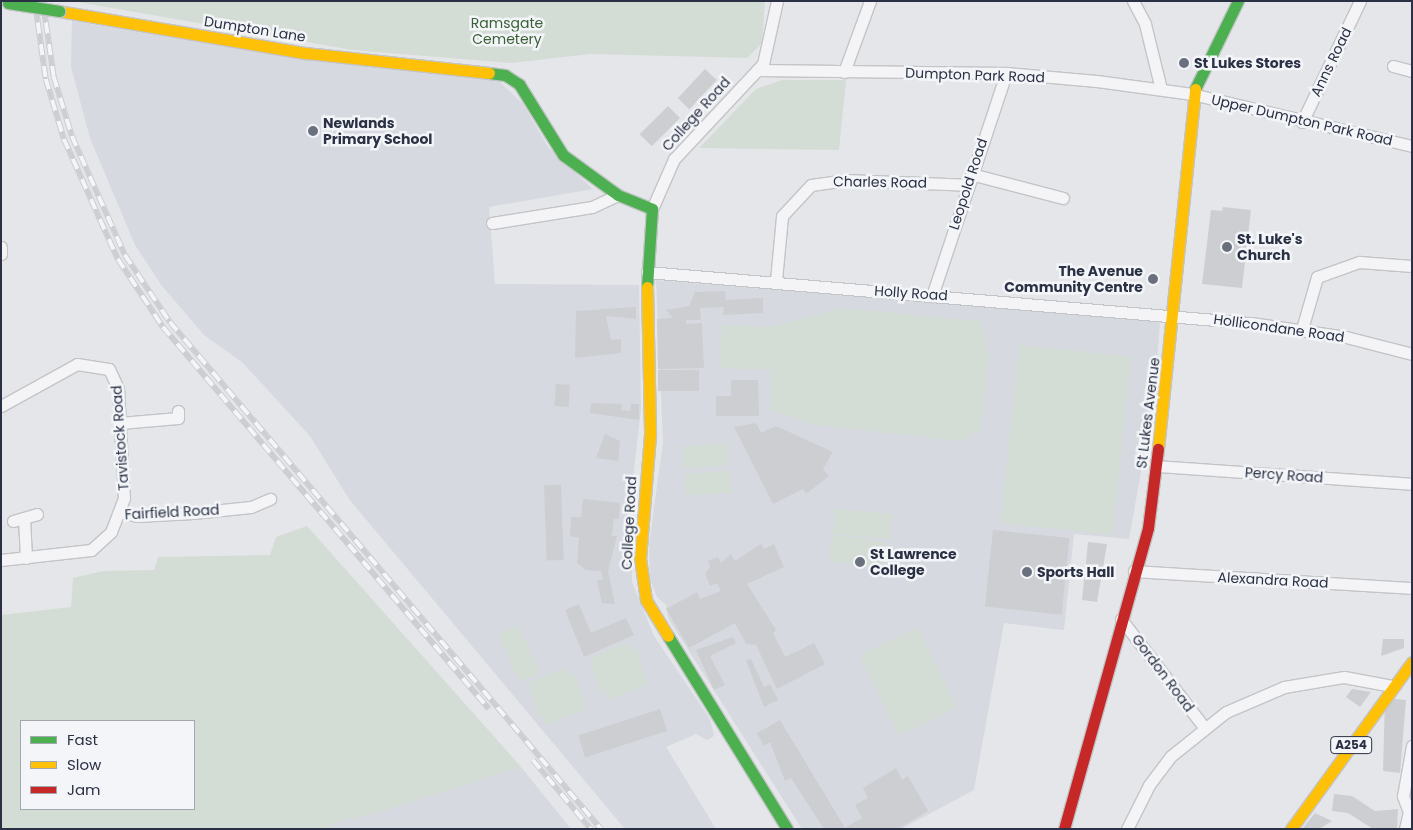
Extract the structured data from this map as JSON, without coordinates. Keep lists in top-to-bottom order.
{
  "streets": {
    "street": [
      "Dumpton Lane",
      "Anns Road",
      "Dumpton Park Road",
      "College Road",
      "Upper Dumpton Park Road",
      "Charles Road",
      "Leopold Road",
      "Holly Road",
      "Hollicondane Road",
      "St Lukes Avenue",
      "Tavistock Road",
      "Percy Road",
      "Fairfield Road",
      "Alexandra Road",
      "Gordon Road",
      "A254"
    ]
  },
  "crossings": [
    ["Anns Road", "Upper Dumpton Park Road"],
    ["Dumpton Park Road", "College Road"],
    ["Dumpton Park Road", "Upper Dumpton Park Road"],
    ["Dumpton Park Road", "Leopold Road"],
    ["Dumpton Park Road", "St Lukes Avenue"],
    ["College Road", "Holly Road"],
    ["Upper Dumpton Park Road", "St Lukes Avenue"],
    ["Charles Road", "Leopold Road"],
    ["Charles Road", "Holly Road"],
    ["Leopold Road", "Holly Road"],
    ["Holly Road", "Hollicondane Road"],
    ["Holly Road", "St Lukes Avenue"],
    ["Hollicondane Road", "St Lukes Avenue"],
    ["St Lukes Avenue", "Percy Road"],
    ["St Lukes Avenue", "Alexandra Road"],
    ["St Lukes Avenue", "Gordon Road"],
    ["Tavistock Road", "Fairfield Road"]
  ],
  "parks": ["Ramsgate Cemetery"],
  "places": [
    "St Lukes Stores",
    "Newlands Primary School",
    "St. Luke's Church",
    "The Avenue Community Centre",
    "St Lawrence College",
    "Sports Hall"
  ],
  "legend": ["Fast", "Slow", "Jam"]
}
